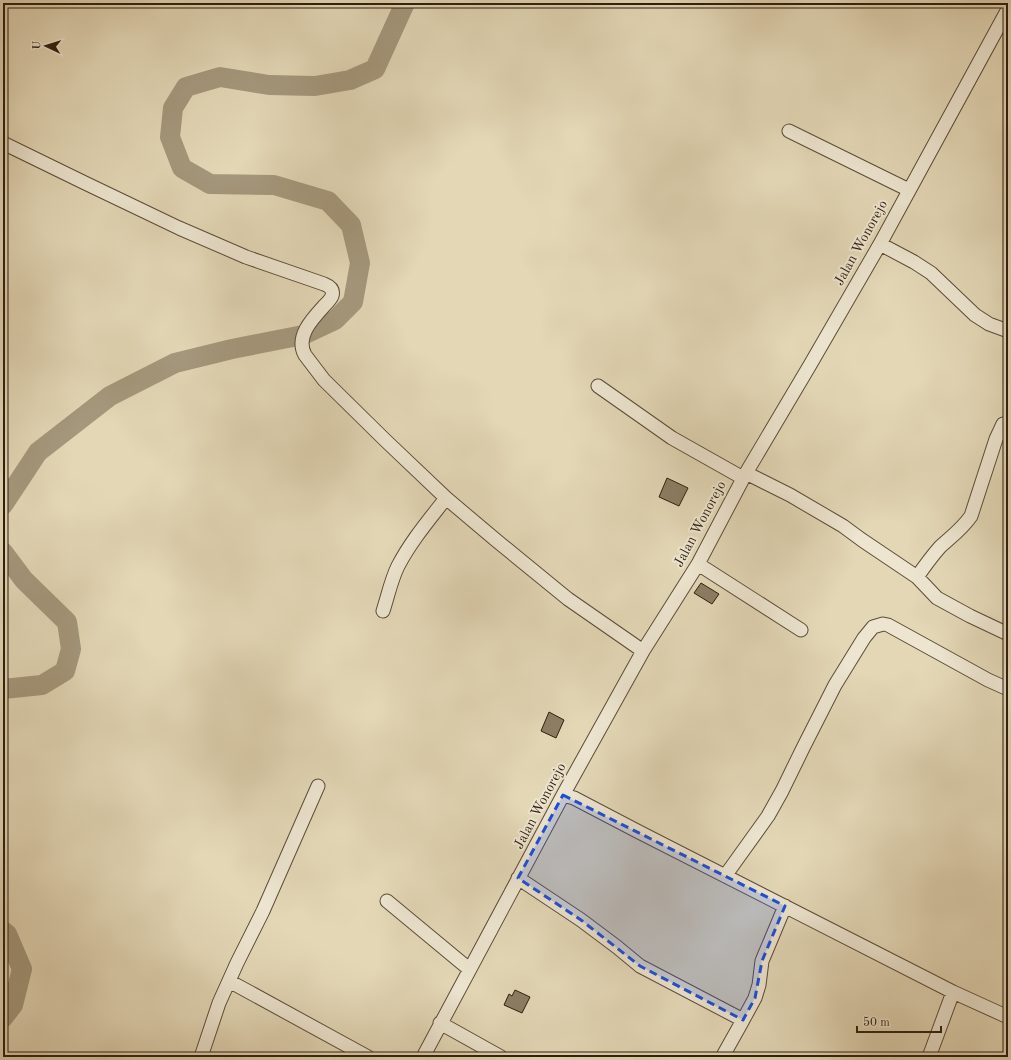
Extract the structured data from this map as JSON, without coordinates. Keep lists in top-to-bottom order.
{
  "streets": {
    "street": ["Jalan Wonorejo"]
  },
  "scale_bar": "50 m",
  "north": "left"
}
